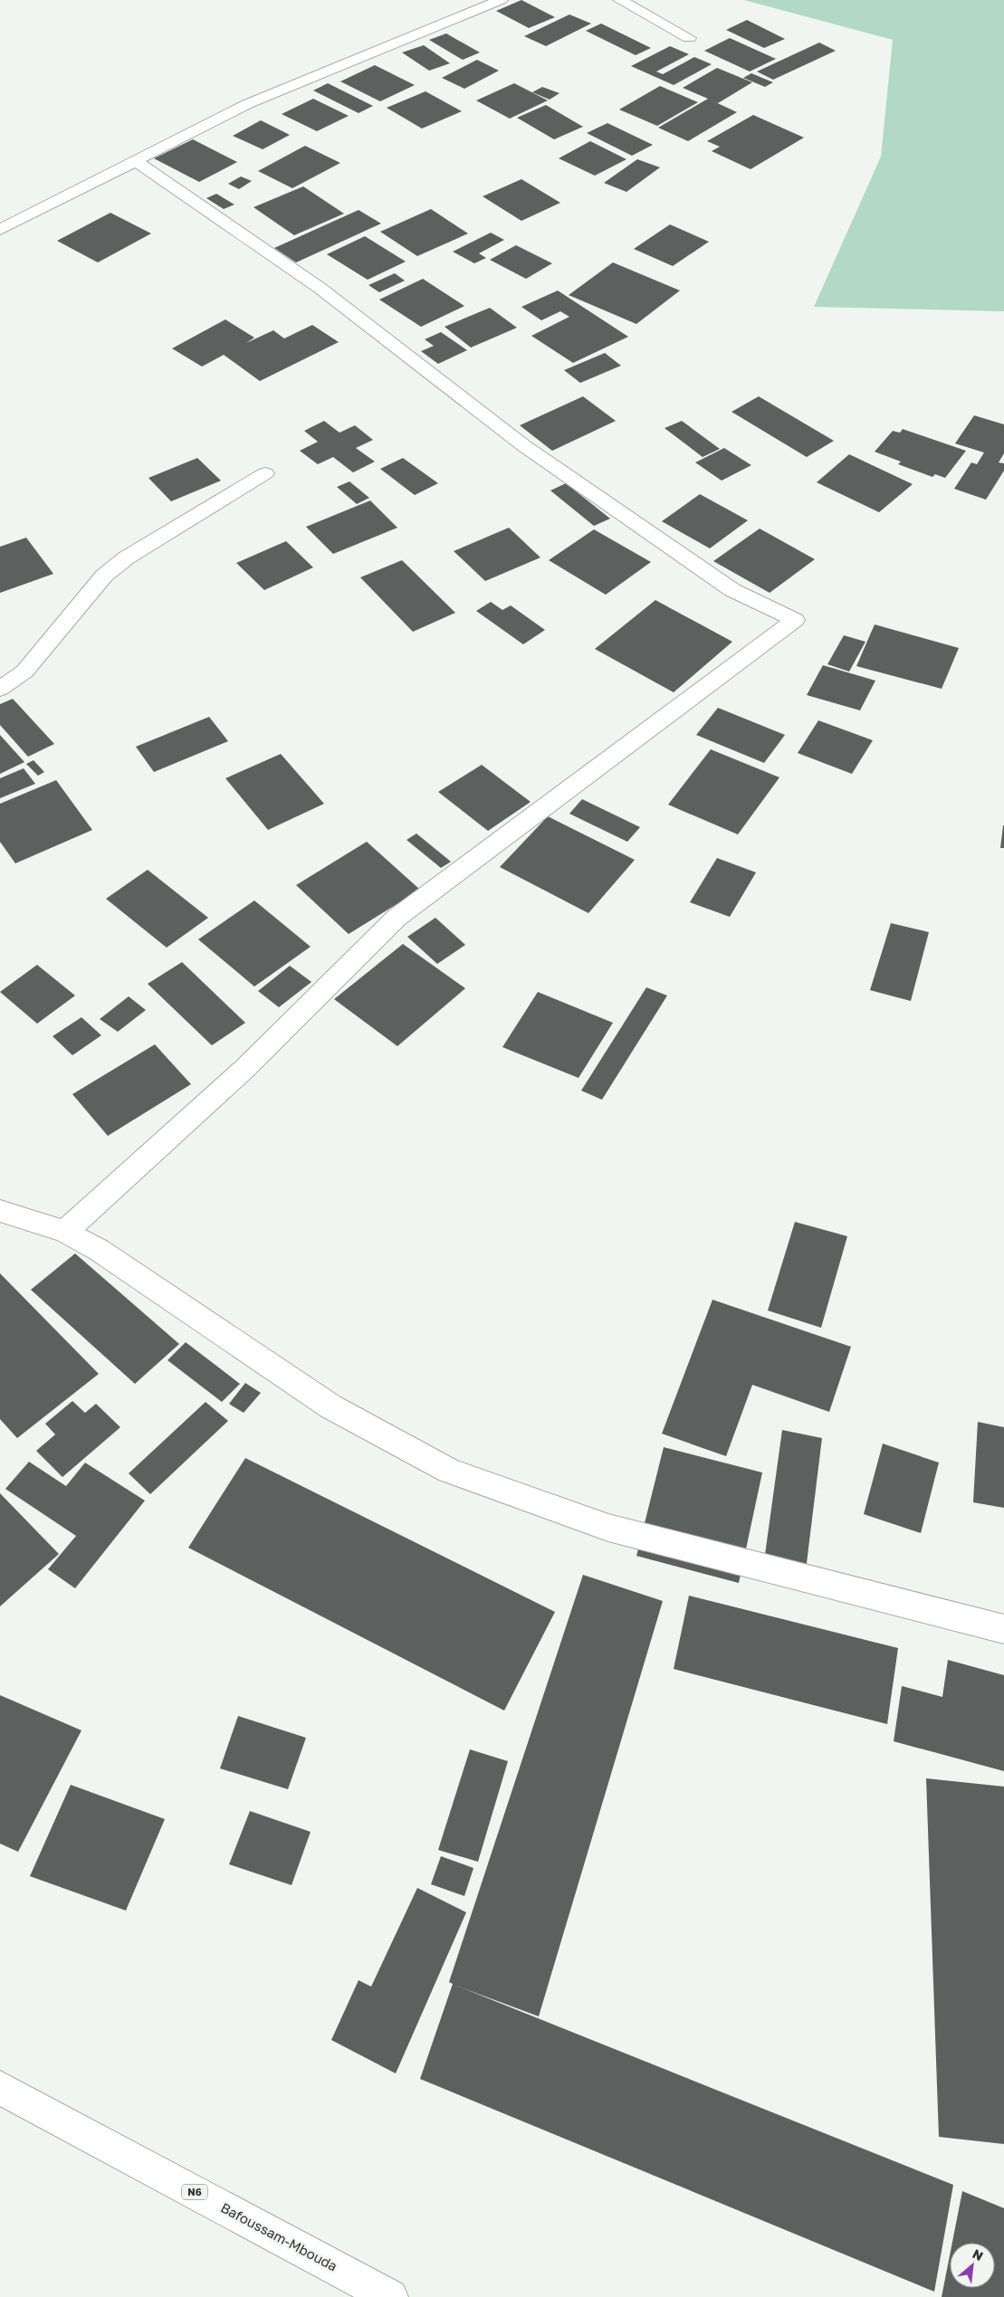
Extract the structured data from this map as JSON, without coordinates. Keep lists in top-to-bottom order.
{
  "streets": {
    "main road": ["N6", "Bafoussam-Mbouda"]
  },
  "north": "top right"
}
